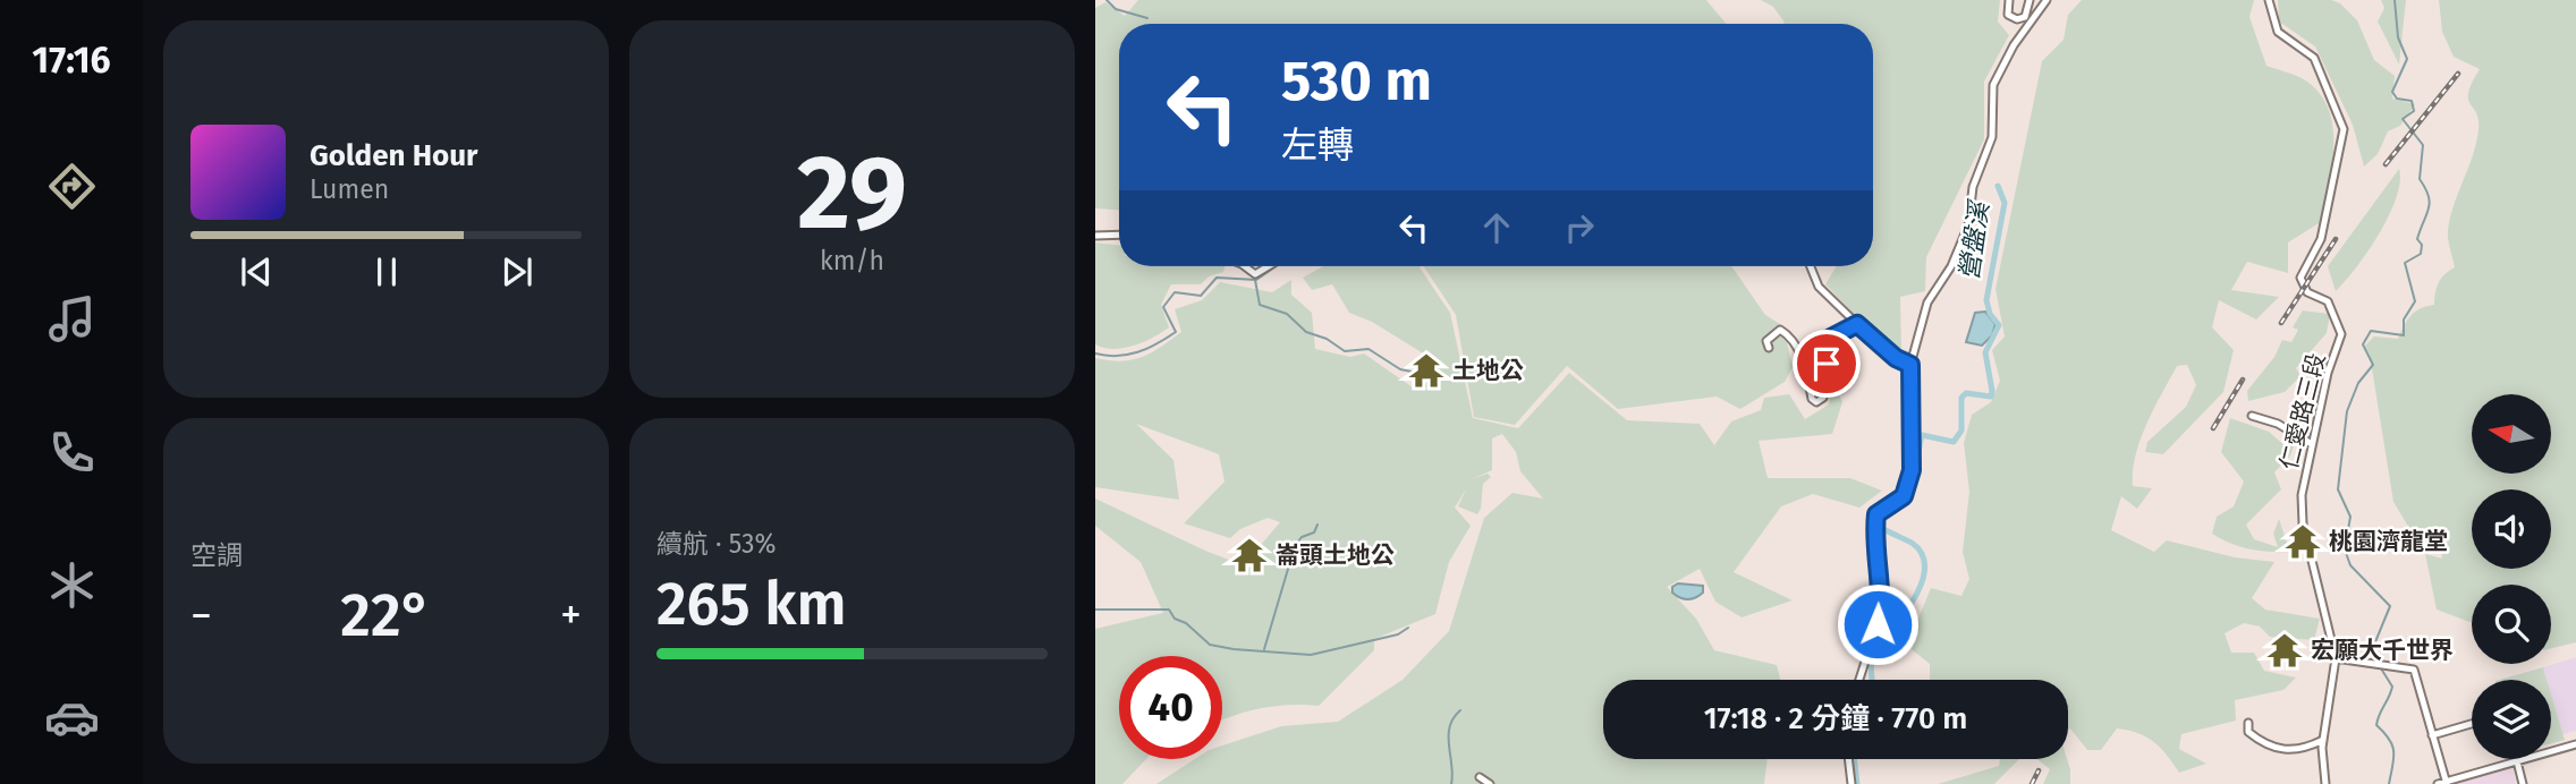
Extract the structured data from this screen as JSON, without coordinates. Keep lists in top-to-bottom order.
{
  "streets": {
    "street": ["仁愛路三段"]
  },
  "water": ["營盤溪"],
  "places": {
    "temple": [
      "土地公",
      "桃園濟龍堂",
      "崙頭土地公",
      "宏願大千世界"
    ]
  },
  "north": "left",
  "page": {
    "tabs": "17:16",
    "tile": [
      ["29", "km/h"],
      "空調",
      ["續航 · 53%", "265 km"]
    ],
    "turn": ["530 m", "左轉"],
    "song": ["Golden Hour", "Lumen"],
    "heat": ["−", "22°", "+"],
    "limit": "40",
    "trip": "17:18 · 2 分鐘 · 770 m"
  }
}
